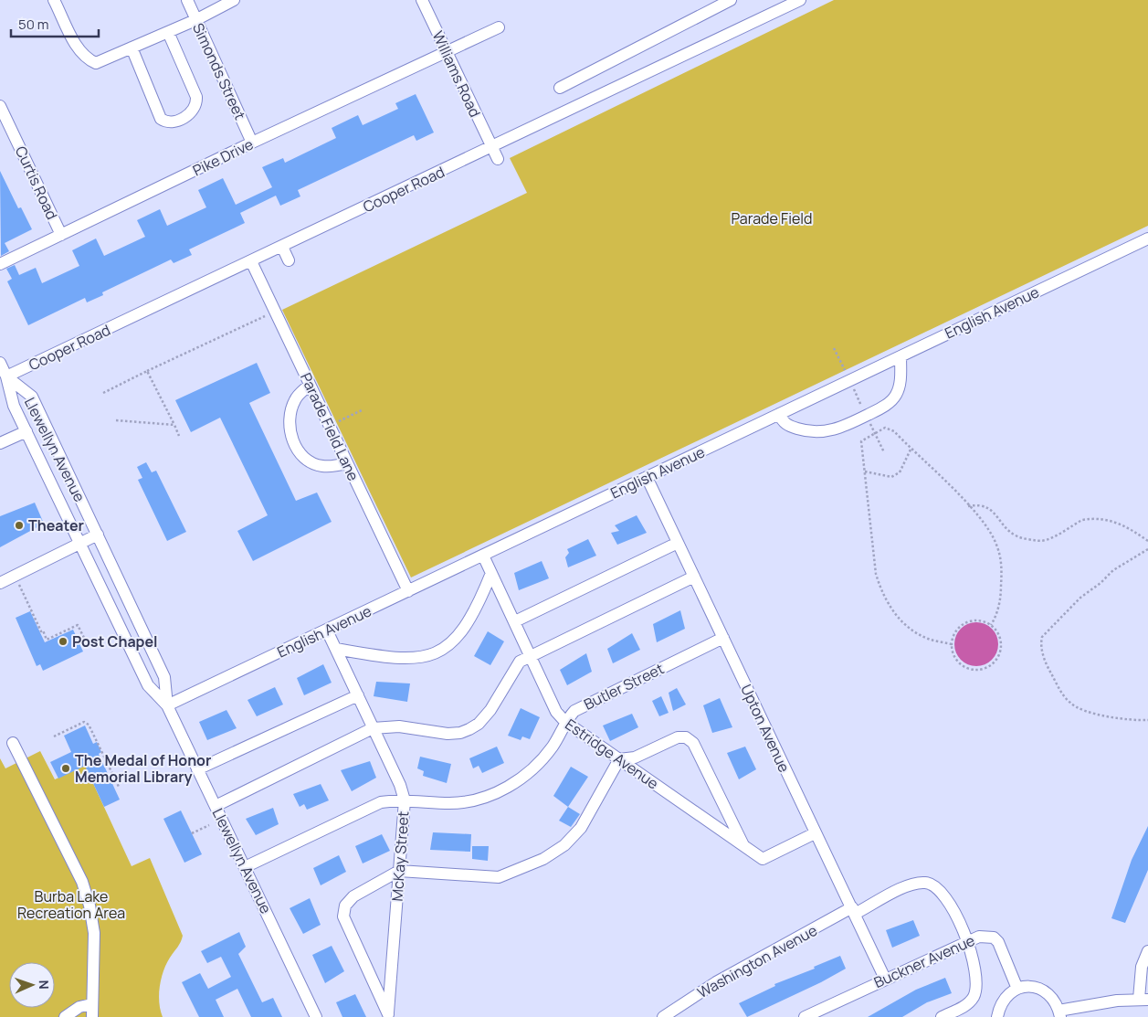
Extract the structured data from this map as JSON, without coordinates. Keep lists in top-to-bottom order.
{
  "streets": {
    "street": [
      "Simonds Street",
      "Williams Road",
      "Pike Drive",
      "Curtis Road",
      "Cooper Road",
      "English Avenue",
      "Parade Field Lane",
      "Llewellyn Avenue",
      "Butler Street",
      "Upton Avenue",
      "Estridge Avenue",
      "McKay Street",
      "Washington Avenue",
      "Buckner Avenue"
    ]
  },
  "crossings": [
    ["Simonds Street", "Pike Drive"],
    ["Williams Road", "Pike Drive"],
    ["Williams Road", "Cooper Road"],
    ["Pike Drive", "Curtis Road"],
    ["Cooper Road", "Parade Field Lane"],
    ["Cooper Road", "Llewellyn Avenue"],
    ["English Avenue", "Parade Field Lane"],
    ["English Avenue", "Llewellyn Avenue"],
    ["English Avenue", "Upton Avenue"],
    ["English Avenue", "Estridge Avenue"],
    ["English Avenue", "McKay Street"],
    ["Llewellyn Avenue", "Butler Street"],
    ["Butler Street", "Upton Avenue"],
    ["Butler Street", "Estridge Avenue"],
    ["Butler Street", "McKay Street"],
    ["Upton Avenue", "Estridge Avenue"],
    ["Upton Avenue", "Washington Avenue"],
    ["Upton Avenue", "Buckner Avenue"],
    ["Washington Avenue", "Buckner Avenue"]
  ],
  "parks": ["Parade Field", "Burba Lake Recreation Area"],
  "places": ["Theater", "Post Chapel", "The Medal of Honor Memorial Library"],
  "scale_bar": "50 m",
  "north": "right"
}
